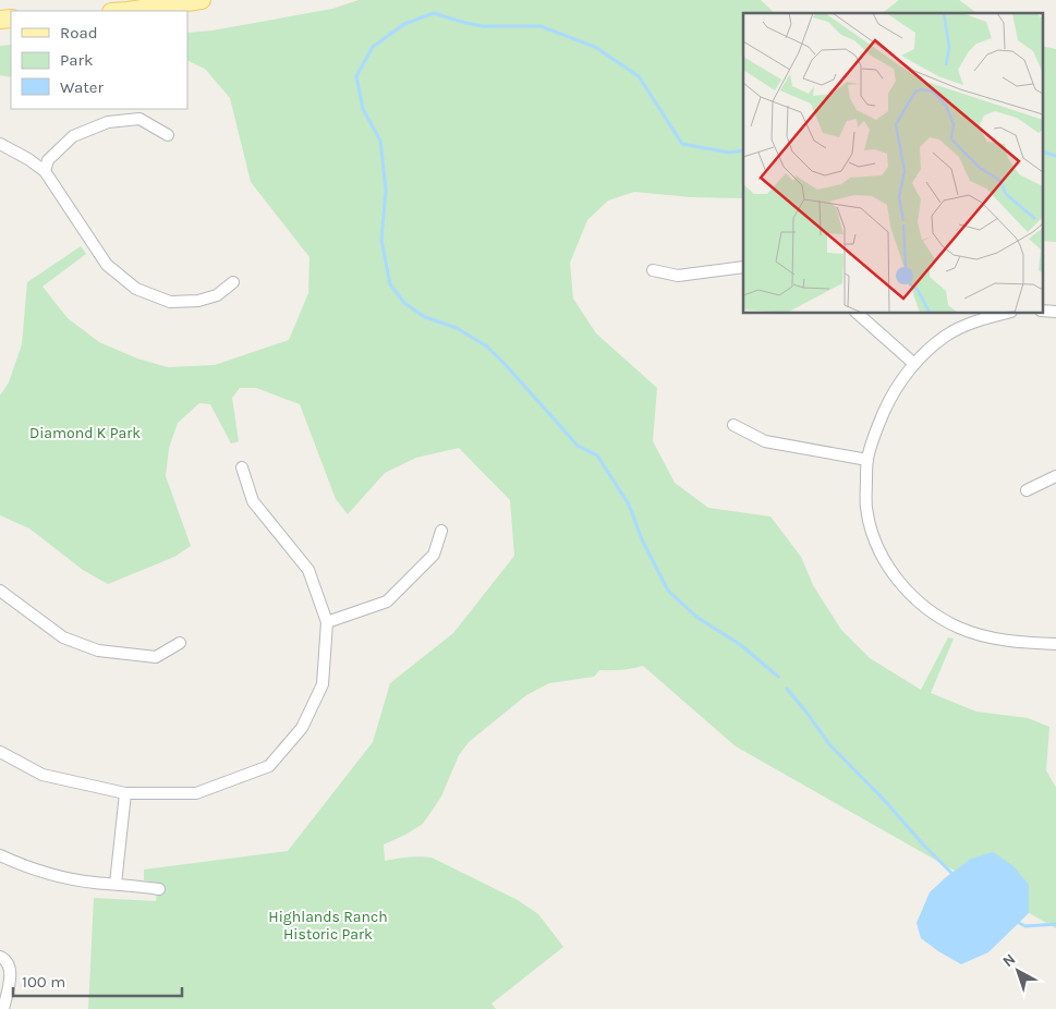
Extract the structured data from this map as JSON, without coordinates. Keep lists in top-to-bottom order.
{
  "parks": ["Diamond K Park", "Highlands Ranch Historic Park"],
  "legend": ["Road", "Park", "Water"],
  "scale_bar": "100 m",
  "north": "top left"
}
